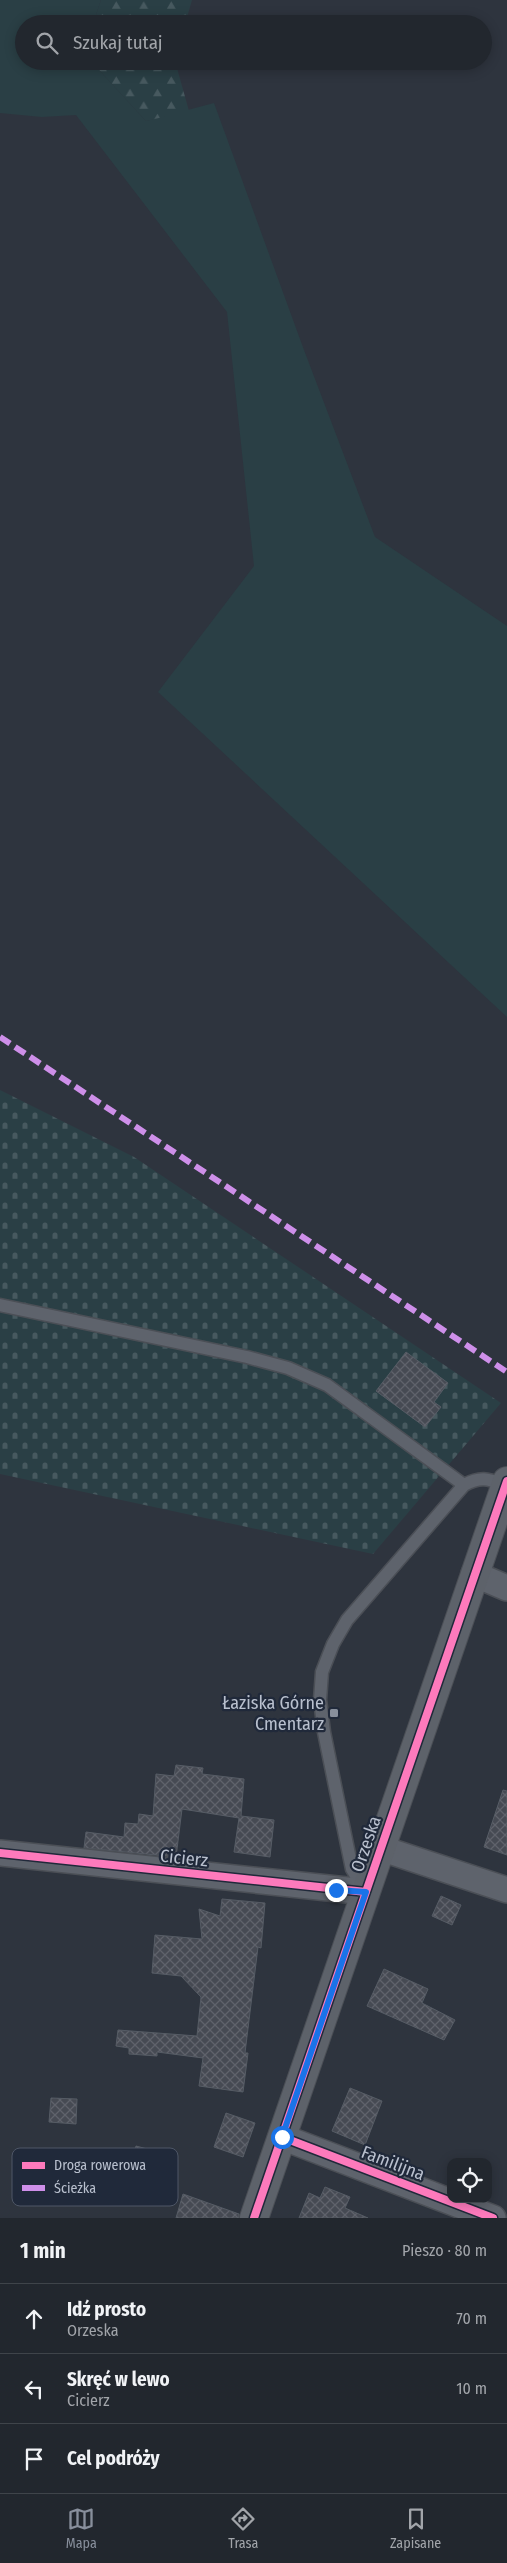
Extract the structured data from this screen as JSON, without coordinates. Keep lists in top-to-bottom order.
{
  "streets": {
    "street": ["Orzeska", "Cicierz", "Familijna"]
  },
  "crossings": [
    ["Orzeska", "Cicierz"],
    ["Orzeska", "Familijna"]
  ],
  "places": {
    "transit": ["Łaziska Górne Cmentarz"]
  },
  "legend": ["Droga rowerowa", "Ścieżka"],
  "page": {
    "search": "Szukaj tutaj",
    "heading": ["1 min", "Pieszo · 80 m"],
    "list": [
      ["Idź prosto", "Orzeska", "70 m"],
      ["Skręć w lewo", "Cicierz", "10 m"],
      "Cel podróży"
    ],
    "nav": ["Mapa", "Trasa", "Zapisane"]
  }
}
